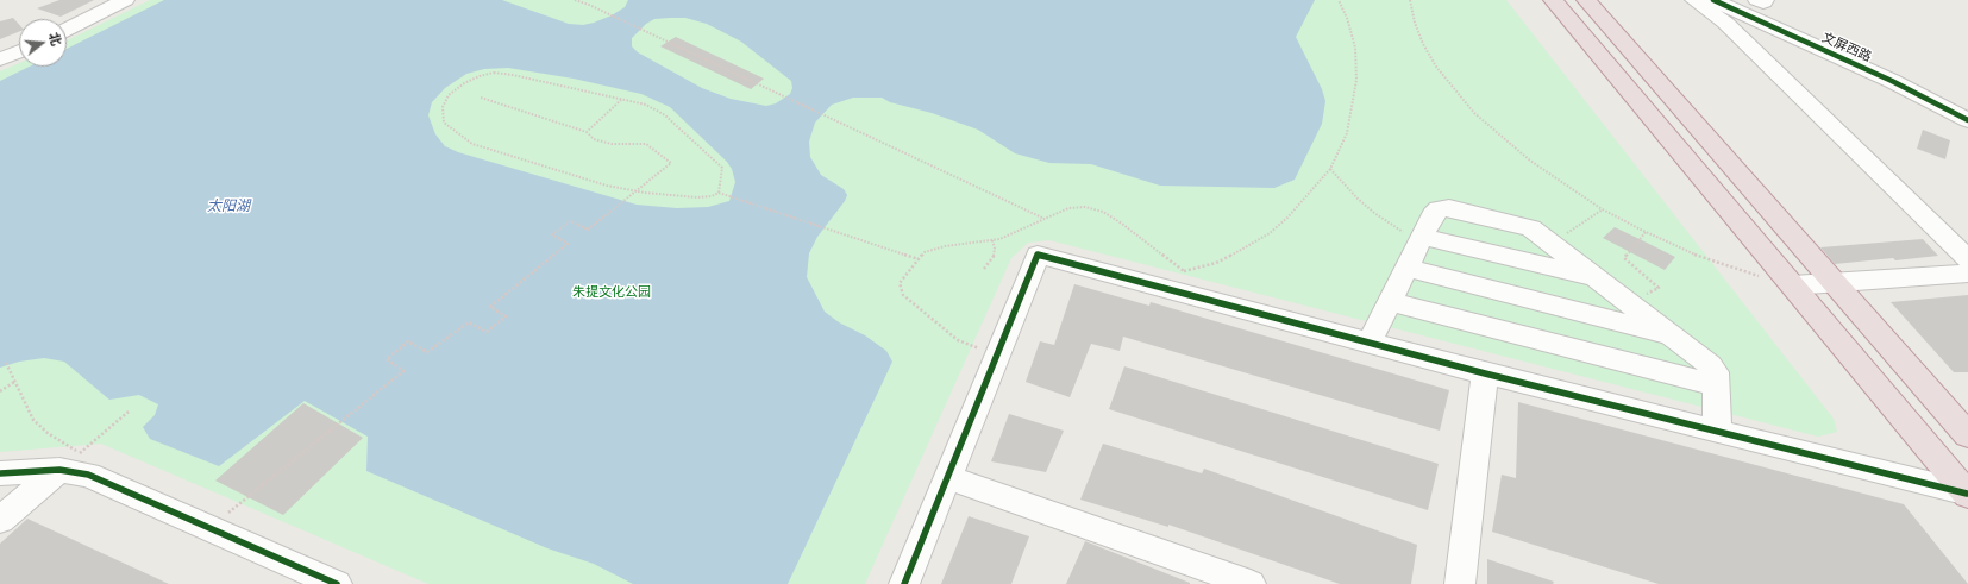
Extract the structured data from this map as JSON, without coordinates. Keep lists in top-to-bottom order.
{
  "streets": {
    "street": ["文屏西路"]
  },
  "water": ["太阳湖"],
  "parks": ["朱提文化公园"],
  "north": "right"
}
